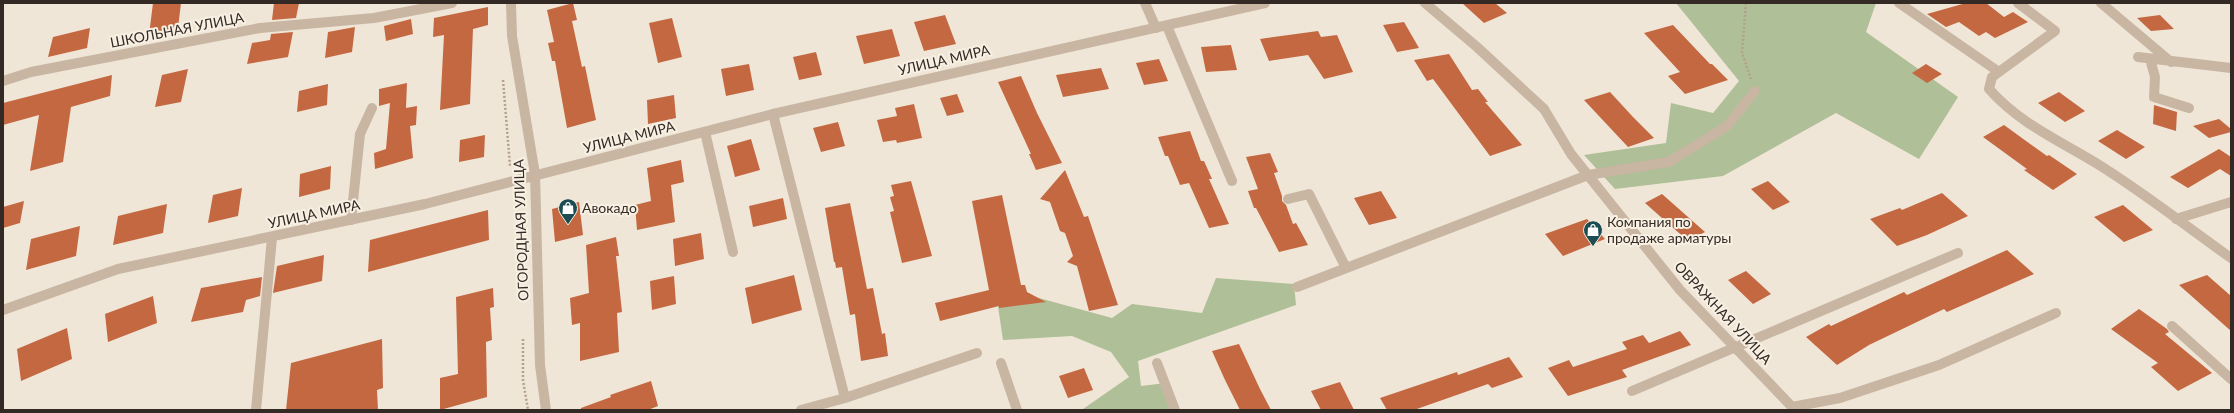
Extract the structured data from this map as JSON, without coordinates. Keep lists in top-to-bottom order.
{
  "streets": {
    "street": [
      "ШКОЛЬНАЯ УЛИЦА",
      "УЛИЦА МИРА",
      "ОГОРОДНАЯ УЛИЦА",
      "ОВРАЖНАЯ УЛИЦА"
    ]
  },
  "crossings": [
    ["УЛИЦА МИРА", "ОГОРОДНАЯ УЛИЦА"]
  ],
  "places": {
    "shop": ["Авокадо", "Компания по продаже арматуры"]
  }
}
